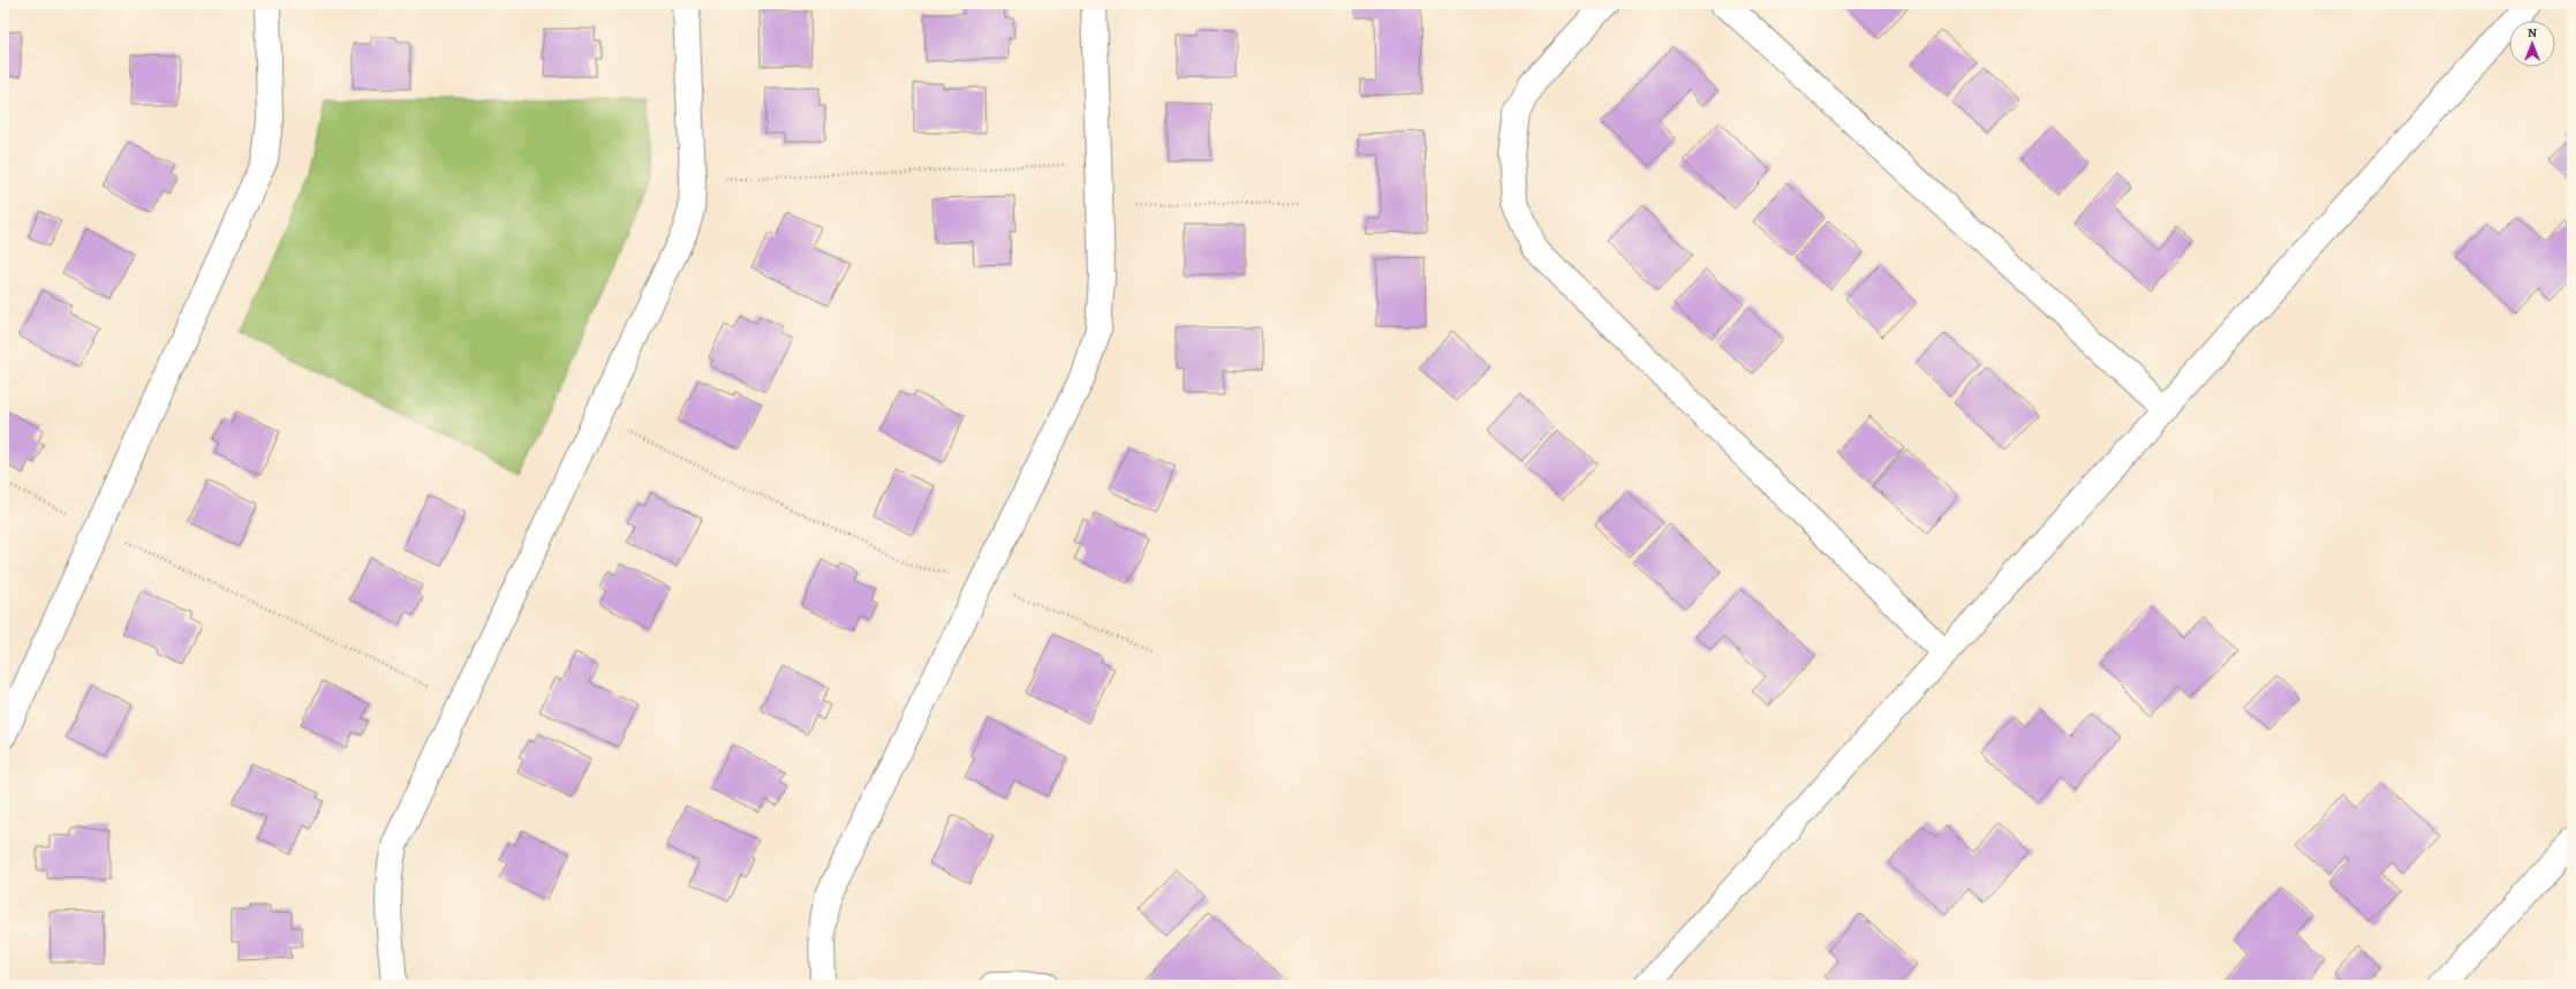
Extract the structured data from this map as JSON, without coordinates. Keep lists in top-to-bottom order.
{
  "north": "top"
}
